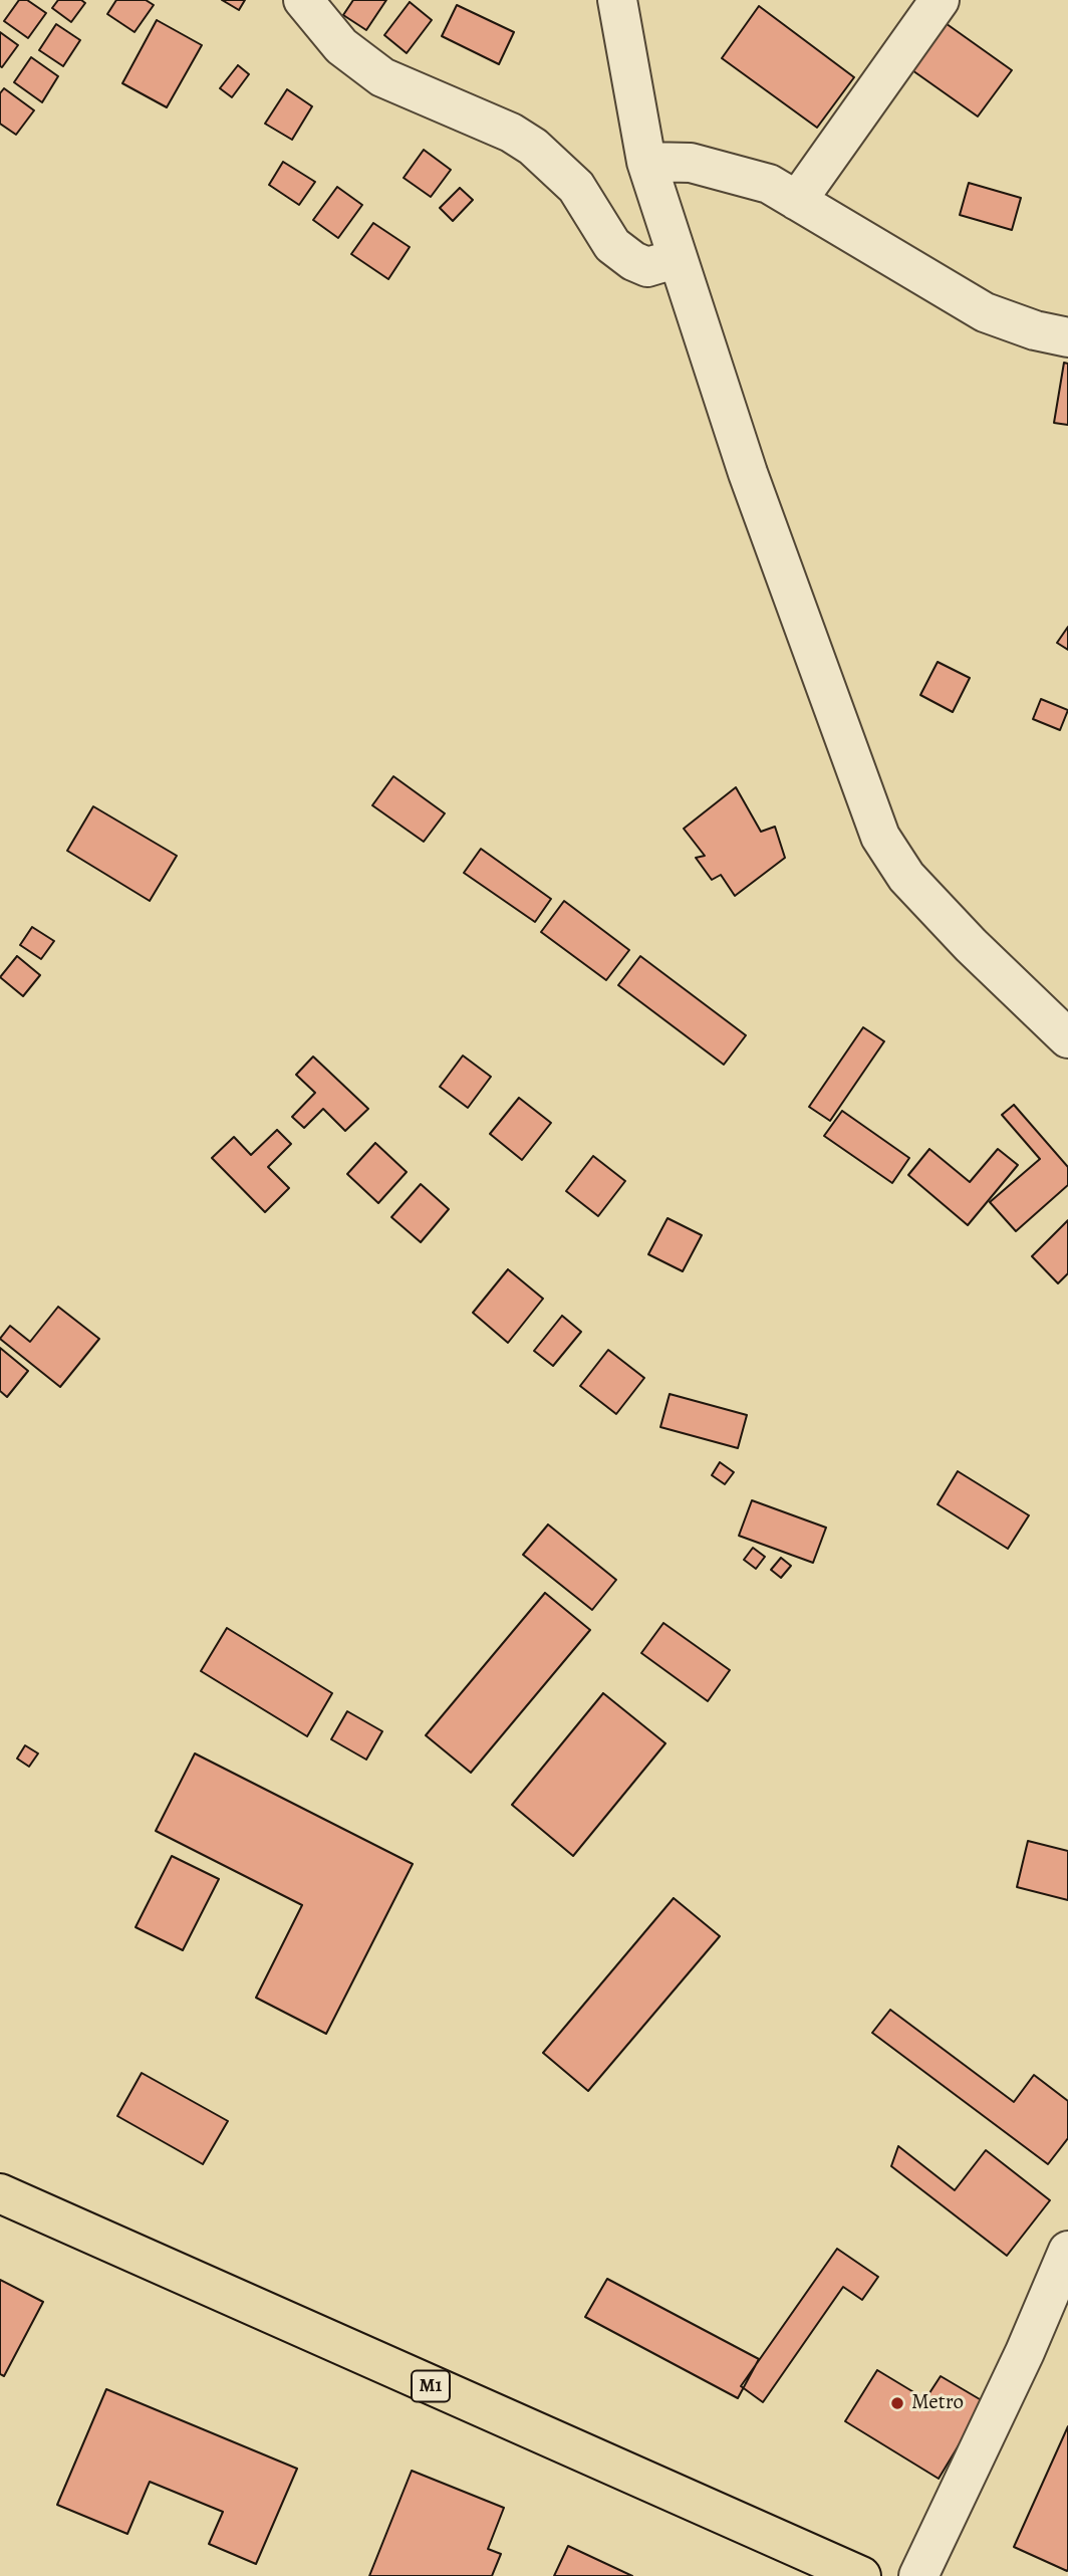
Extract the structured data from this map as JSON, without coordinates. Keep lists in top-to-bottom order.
{
  "streets": {
    "highway": ["M1"]
  },
  "places": ["Metro"]
}
